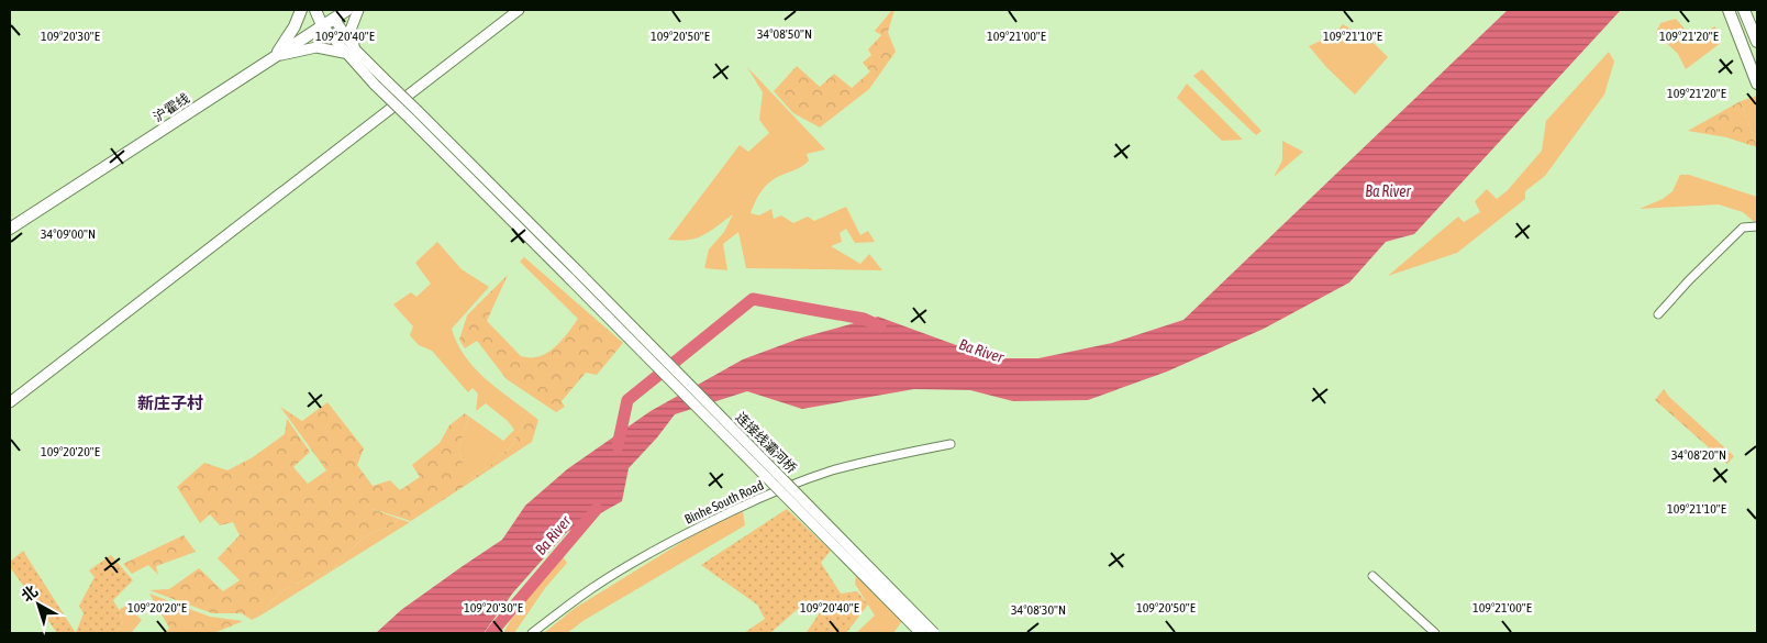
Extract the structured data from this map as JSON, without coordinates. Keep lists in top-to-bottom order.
{
  "streets": {
    "highway": ["沪霍线"],
    "main road": ["连接线灞河桥"],
    "street": ["Binhe South Road"]
  },
  "crossings": [
    ["沪霍线", "连接线灞河桥"]
  ],
  "districts": ["新庄子村"],
  "water": ["Ba River"],
  "north": "top left",
  "coordinates": [
    "34°08'50\"N",
    "109°20'50\"E",
    "109°21'20\"E",
    "109°20'40\"E",
    "109°21'00\"E",
    "109°21'10\"E",
    "109°20'30\"E",
    "34°09'00\"N",
    "109°20'20\"E",
    "34°08'20\"N",
    "34°08'30\"N"
  ]
}
